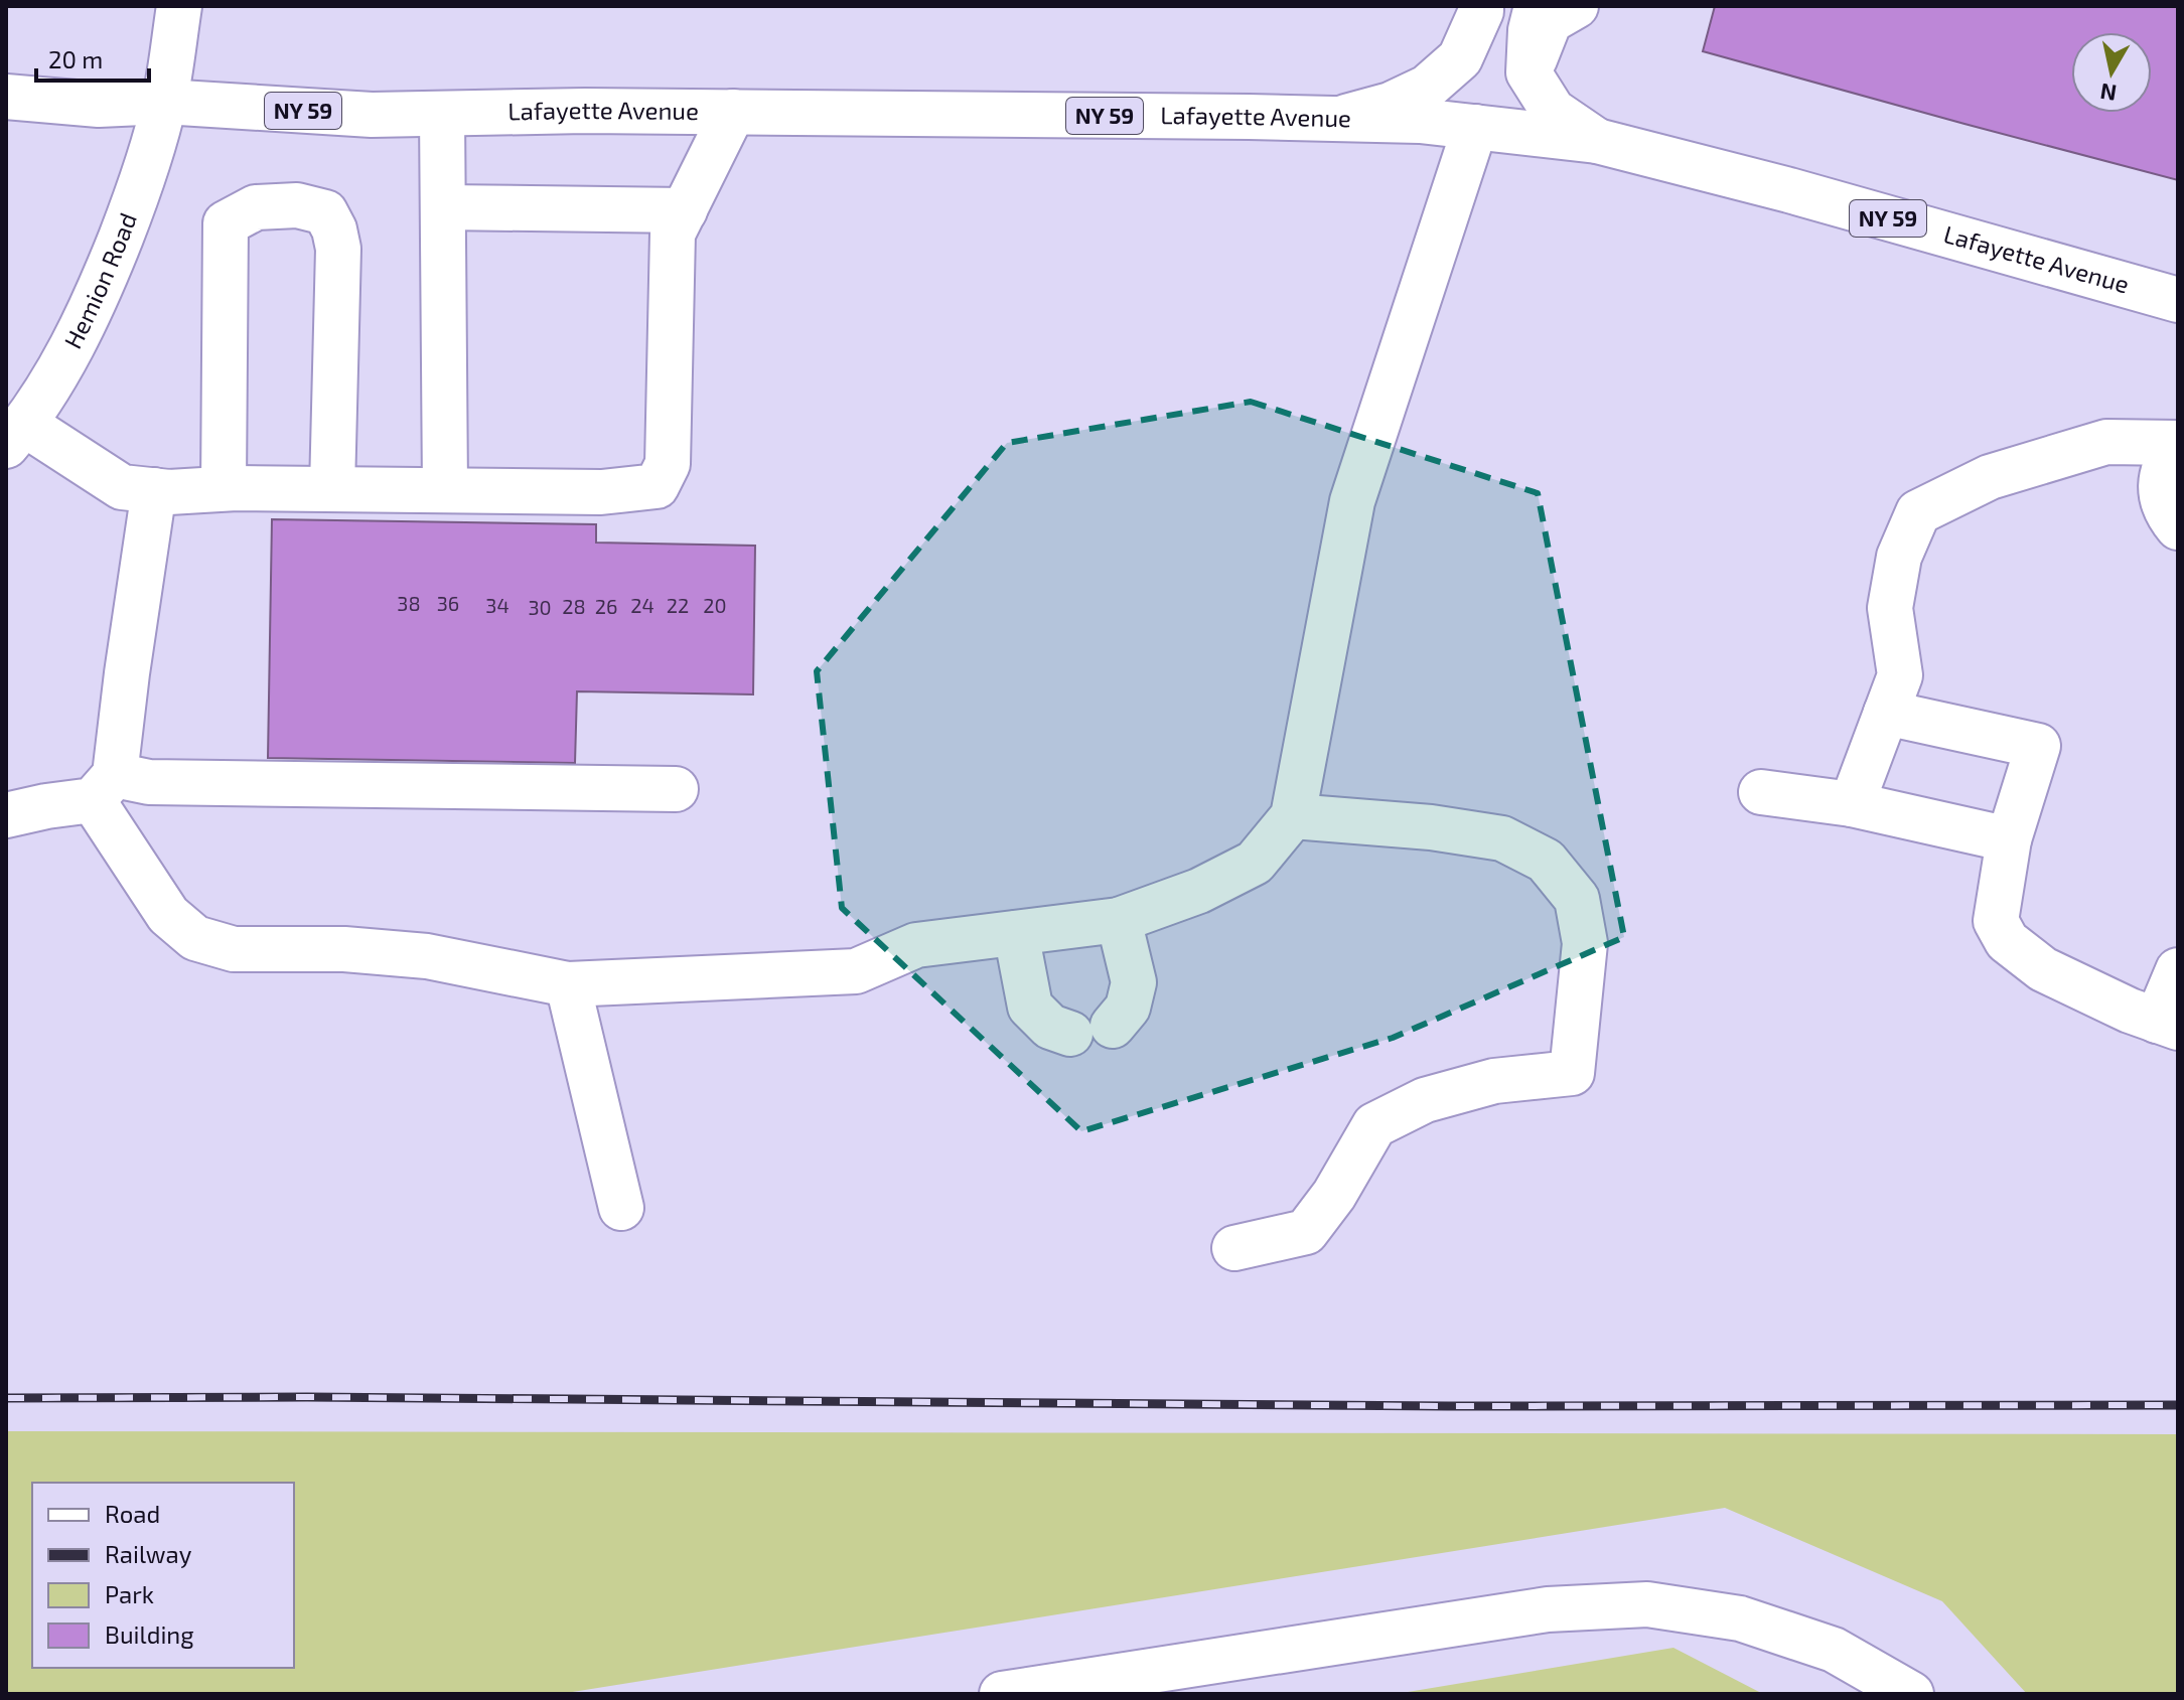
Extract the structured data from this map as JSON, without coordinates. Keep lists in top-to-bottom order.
{
  "streets": {
    "main road": ["NY 59", "Lafayette Avenue", "Hemion Road"]
  },
  "crossings": [
    ["NY 59", "Lafayette Avenue"],
    ["NY 59", "Hemion Road"],
    ["Lafayette Avenue", "Hemion Road"]
  ],
  "house_numbers": [
    "38",
    "36",
    "34",
    "24",
    "22",
    "20",
    "28",
    "26",
    "30"
  ],
  "legend": [
    "Road",
    "Railway",
    "Park",
    "Building"
  ],
  "scale_bar": "20 m",
  "north": "bottom"
}
